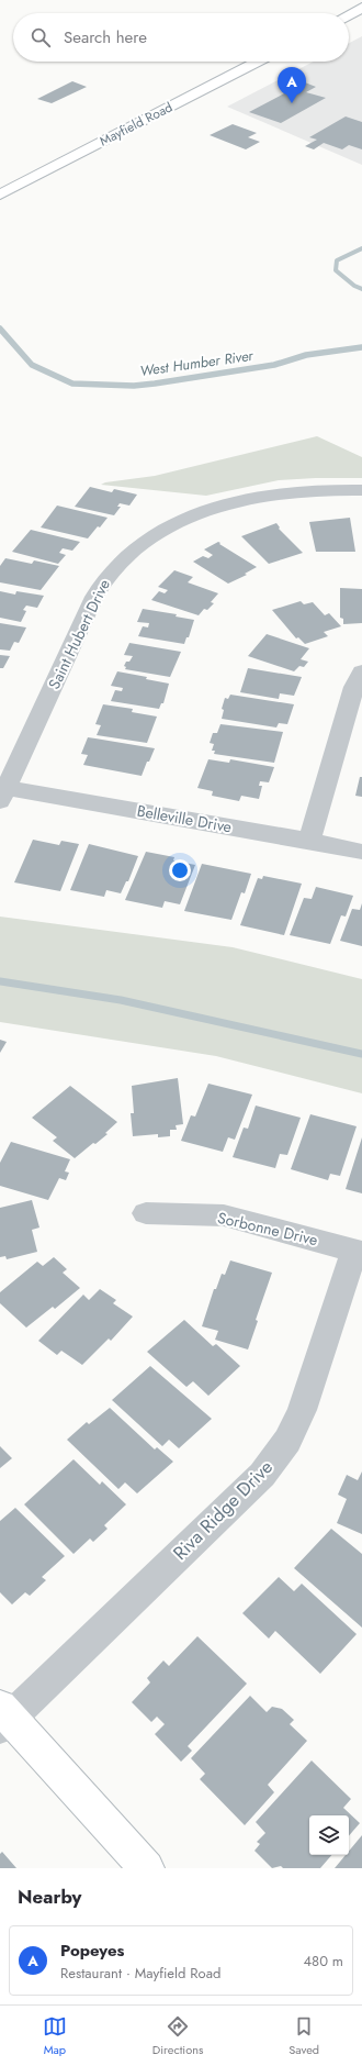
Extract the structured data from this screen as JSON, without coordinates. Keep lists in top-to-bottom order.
{
  "streets": {
    "main road": ["Mayfield Road"],
    "street": [
      "Saint Hubert Drive",
      "Belleville Drive",
      "Sorbonne Drive",
      "Riva Ridge Drive"
    ]
  },
  "crossings": [
    ["Saint Hubert Drive", "Belleville Drive"],
    ["Sorbonne Drive", "Riva Ridge Drive"]
  ],
  "water": ["West Humber River"],
  "page": {
    "search": "Search here",
    "pins": "A",
    "heading": "Nearby",
    "list": [
      {
        "mark": "A",
        "name": "Popeyes",
        "note": "Restaurant · Mayfield Road",
        "value": "480 m"
      }
    ],
    "nav": ["Map", "Directions", "Saved"]
  }
}
